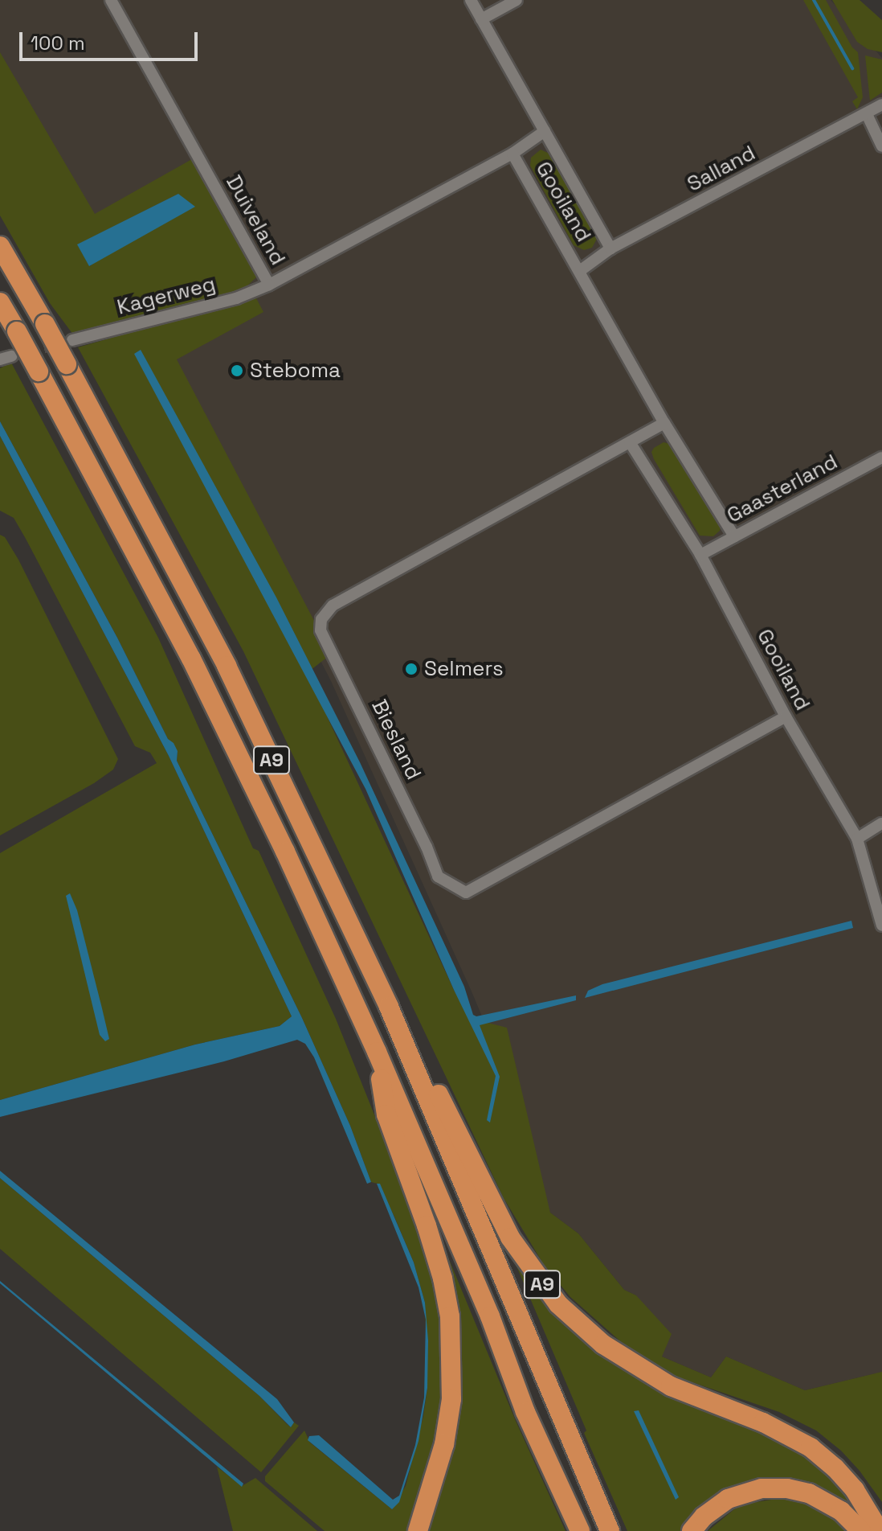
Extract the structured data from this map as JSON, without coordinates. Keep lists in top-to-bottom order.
{
  "streets": {
    "highway": ["A9"],
    "street": [
      "Salland",
      "Gooiland",
      "Duiveland",
      "Kagerweg",
      "Gaasterland",
      "Biesland"
    ]
  },
  "crossings": [
    ["Salland", "Gooiland"],
    ["Gooiland", "Duiveland"],
    ["Gooiland", "Gaasterland"],
    ["Gooiland", "Biesland"],
    ["Duiveland", "Kagerweg"]
  ],
  "places": ["Steboma", "Selmers"],
  "scale_bar": "100 m"
}
